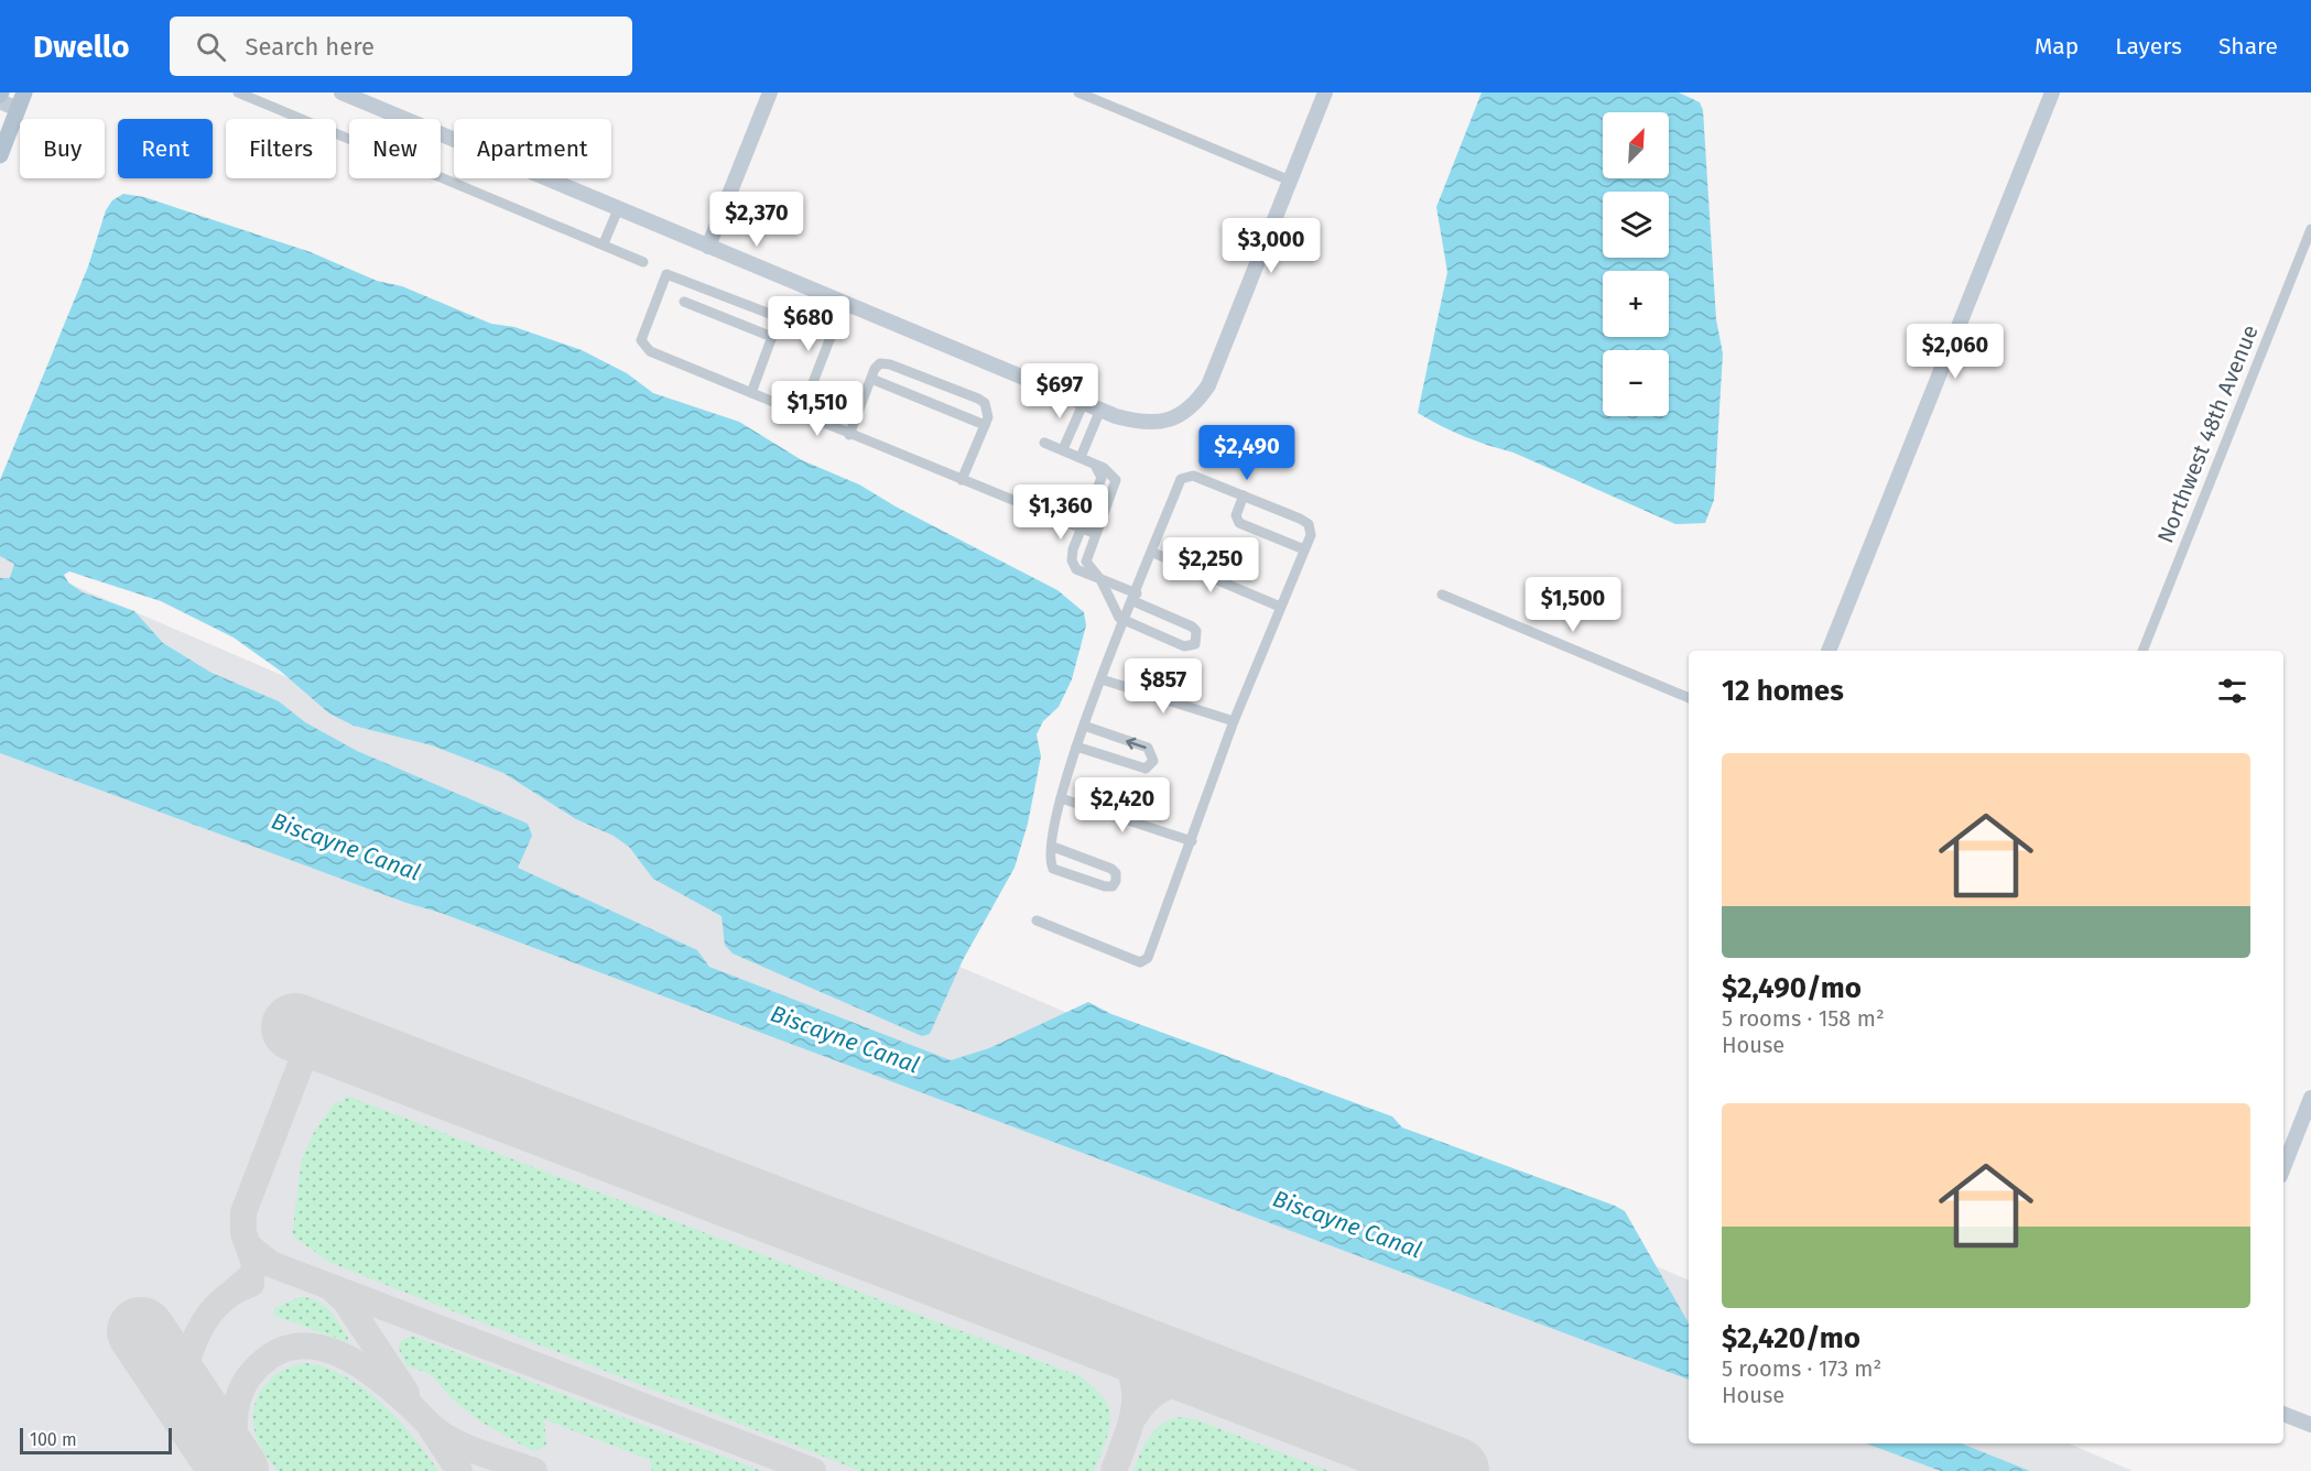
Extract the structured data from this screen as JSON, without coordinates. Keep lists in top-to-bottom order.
{
  "streets": {
    "street": ["Northwest 48th Avenue"]
  },
  "water": ["Biscayne Canal"],
  "scale_bar": "100 m",
  "north": "top right",
  "page": {
    "header": "Dwello",
    "search": "Search here",
    "nav": ["Map", "Layers", "Share"],
    "map_buttons": ["+", "−"],
    "chip": [
      "Buy",
      "Rent",
      "Filters",
      "New",
      "Apartment"
    ],
    "price": [
      "$2,370",
      "$3,000",
      "$680",
      "$2,060",
      "$697",
      "$1,510",
      "$2,490",
      "$1,360",
      "$2,250",
      "$1,500",
      "$857",
      "$2,420"
    ],
    "heading": "12 homes",
    "list": [
      {
        "name": "$2,490/mo",
        "note": "5 rooms · 158 m² · House"
      },
      {
        "name": "$2,420/mo",
        "note": "5 rooms · 173 m² · House"
      }
    ],
    "scale": "100 m"
  }
}
